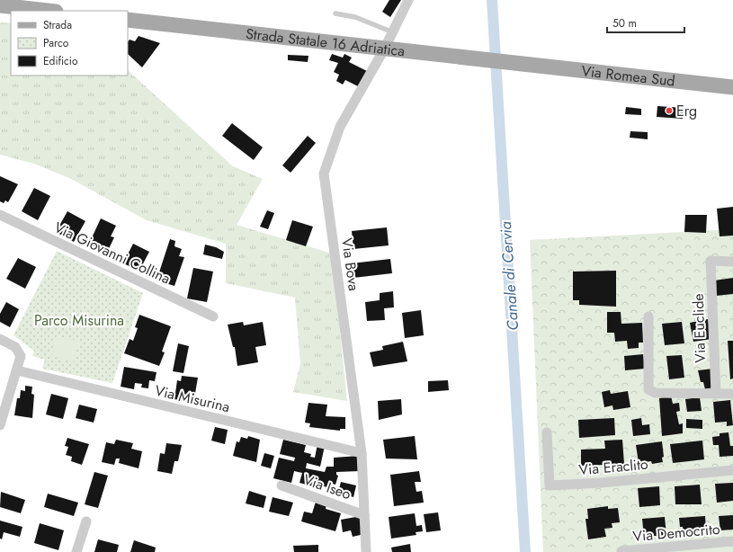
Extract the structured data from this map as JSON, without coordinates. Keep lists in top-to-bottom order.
{
  "streets": {
    "main road": ["Strada Statale 16 Adriatica", "Via Romea Sud"],
    "street": [
      "Via Giovanni Collina",
      "Via Bova",
      "Via Euclide",
      "Via Misurina",
      "Via Eraclito",
      "Via Iseo",
      "Via Democrito"
    ]
  },
  "crossings": [
    ["Strada Statale 16 Adriatica", "Via Romea Sud"],
    ["Strada Statale 16 Adriatica", "Via Bova"],
    ["Via Bova", "Via Misurina"],
    ["Via Bova", "Via Iseo"]
  ],
  "water": ["Canale di Cervia"],
  "parks": ["Parco Misurina"],
  "places": ["Erg"],
  "legend": ["Strada", "Parco", "Edificio"],
  "scale_bar": "50 m"
}
